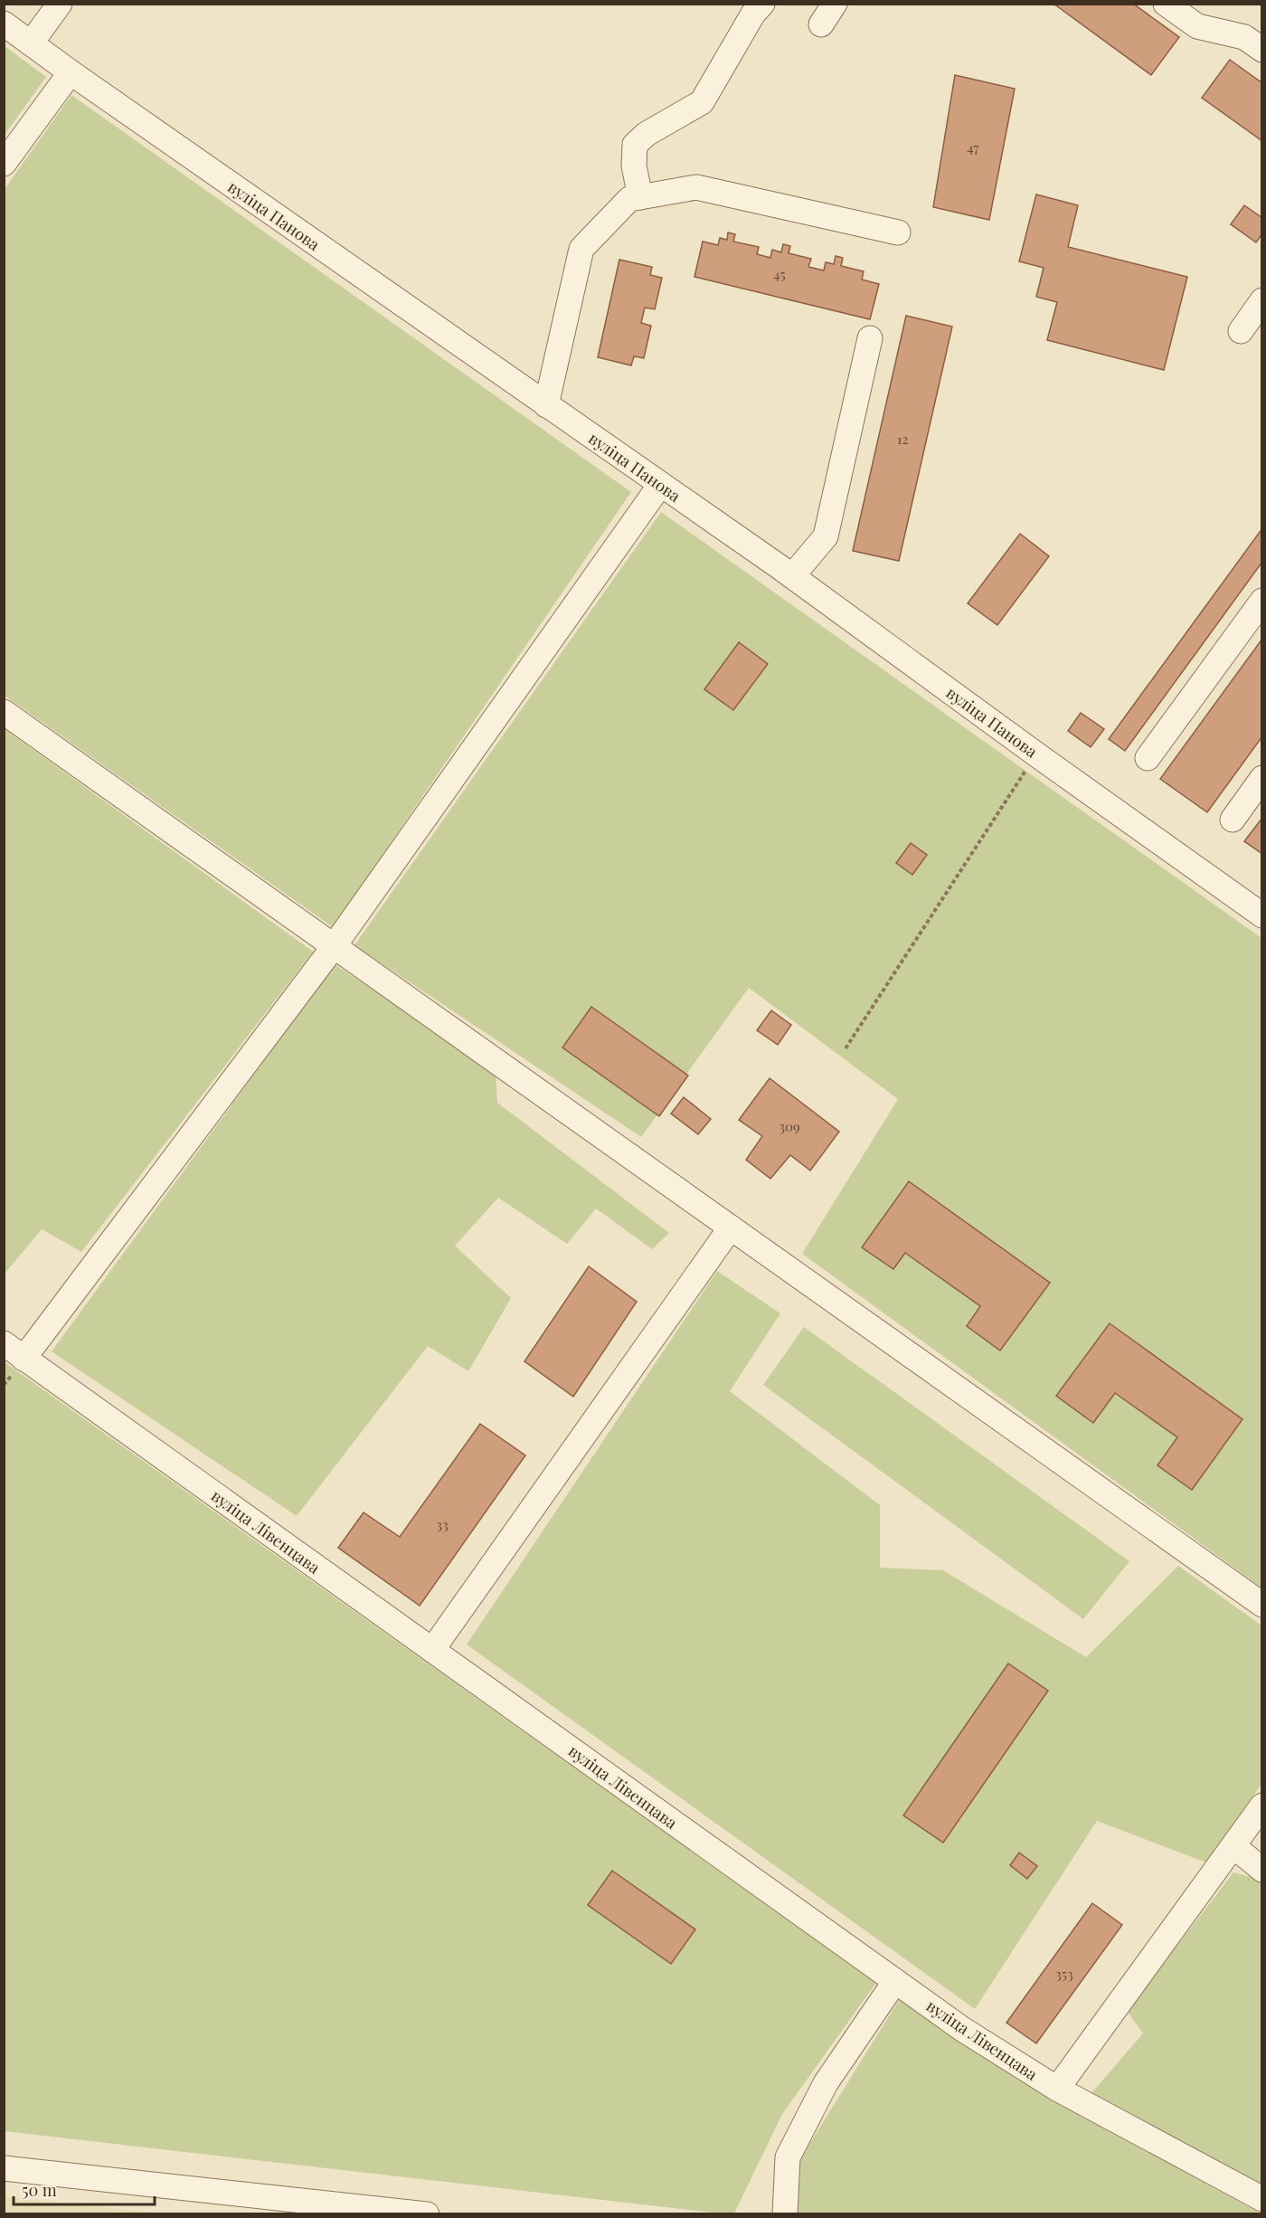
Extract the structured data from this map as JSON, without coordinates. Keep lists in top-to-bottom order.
{
  "streets": {
    "street": ["вуліца Панова", "вуліца Лівенцава"]
  },
  "house_numbers": [
    "47",
    "45",
    "12",
    "309",
    "33",
    "353"
  ],
  "scale_bar": "50 m"
}
